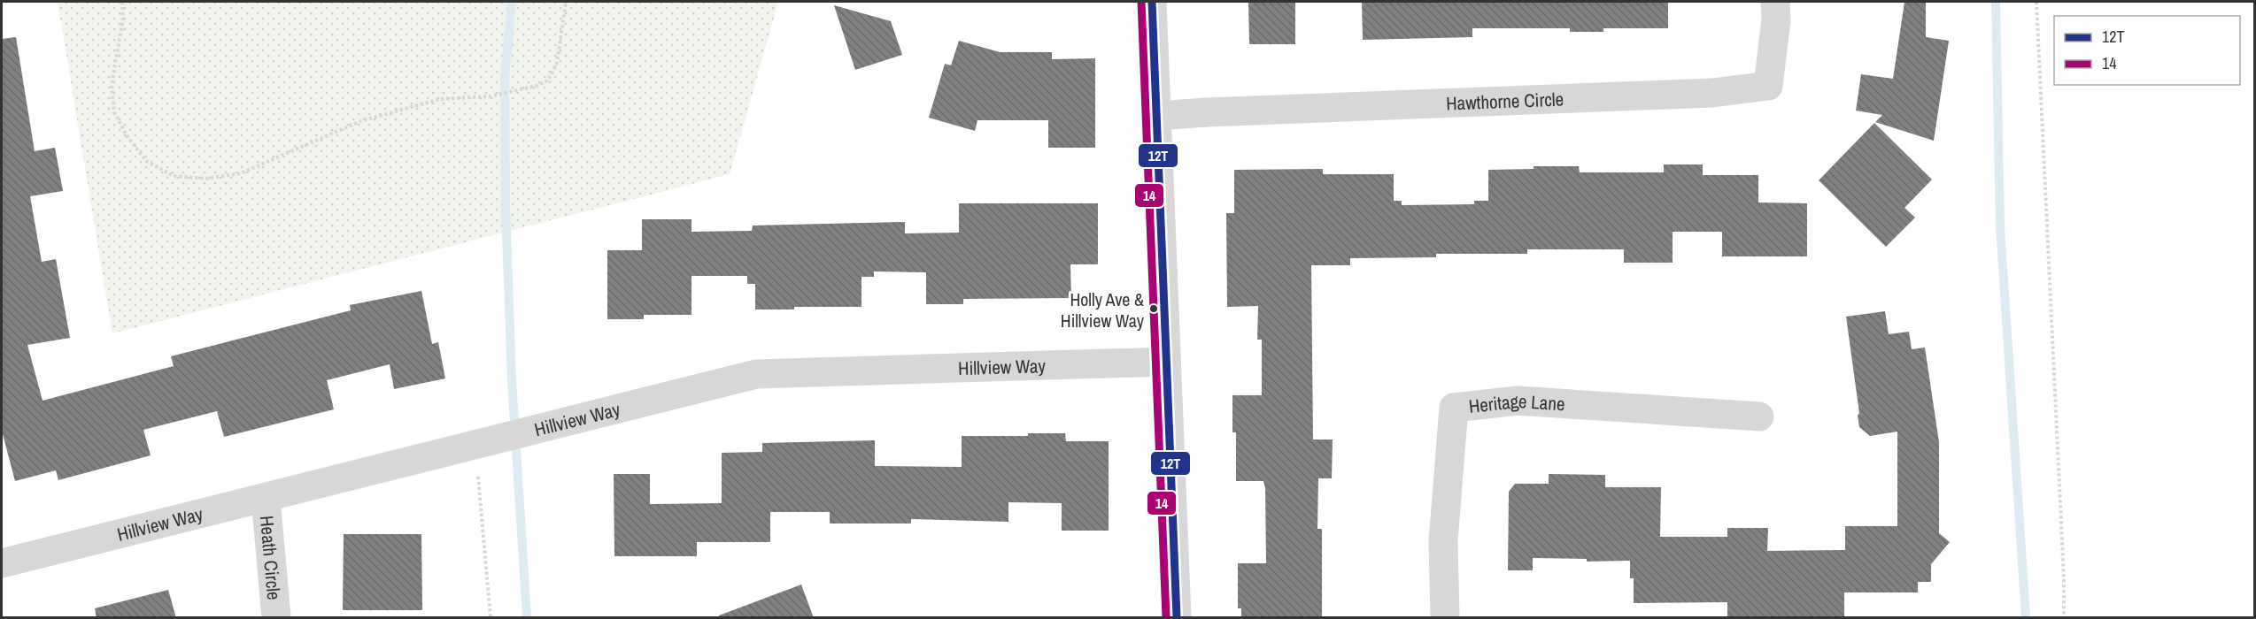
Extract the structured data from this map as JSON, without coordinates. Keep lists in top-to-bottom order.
{
  "streets": {
    "street": [
      "Hawthorne Circle",
      "Hillview Way",
      "Heritage Lane",
      "Heath Circle"
    ]
  },
  "crossings": [
    ["Hillview Way", "Heath Circle"]
  ],
  "places": ["Holly Ave & Hillview Way"],
  "lines": ["transit line 12T", "transit line 14"],
  "legend": ["12T", "14"]
}
